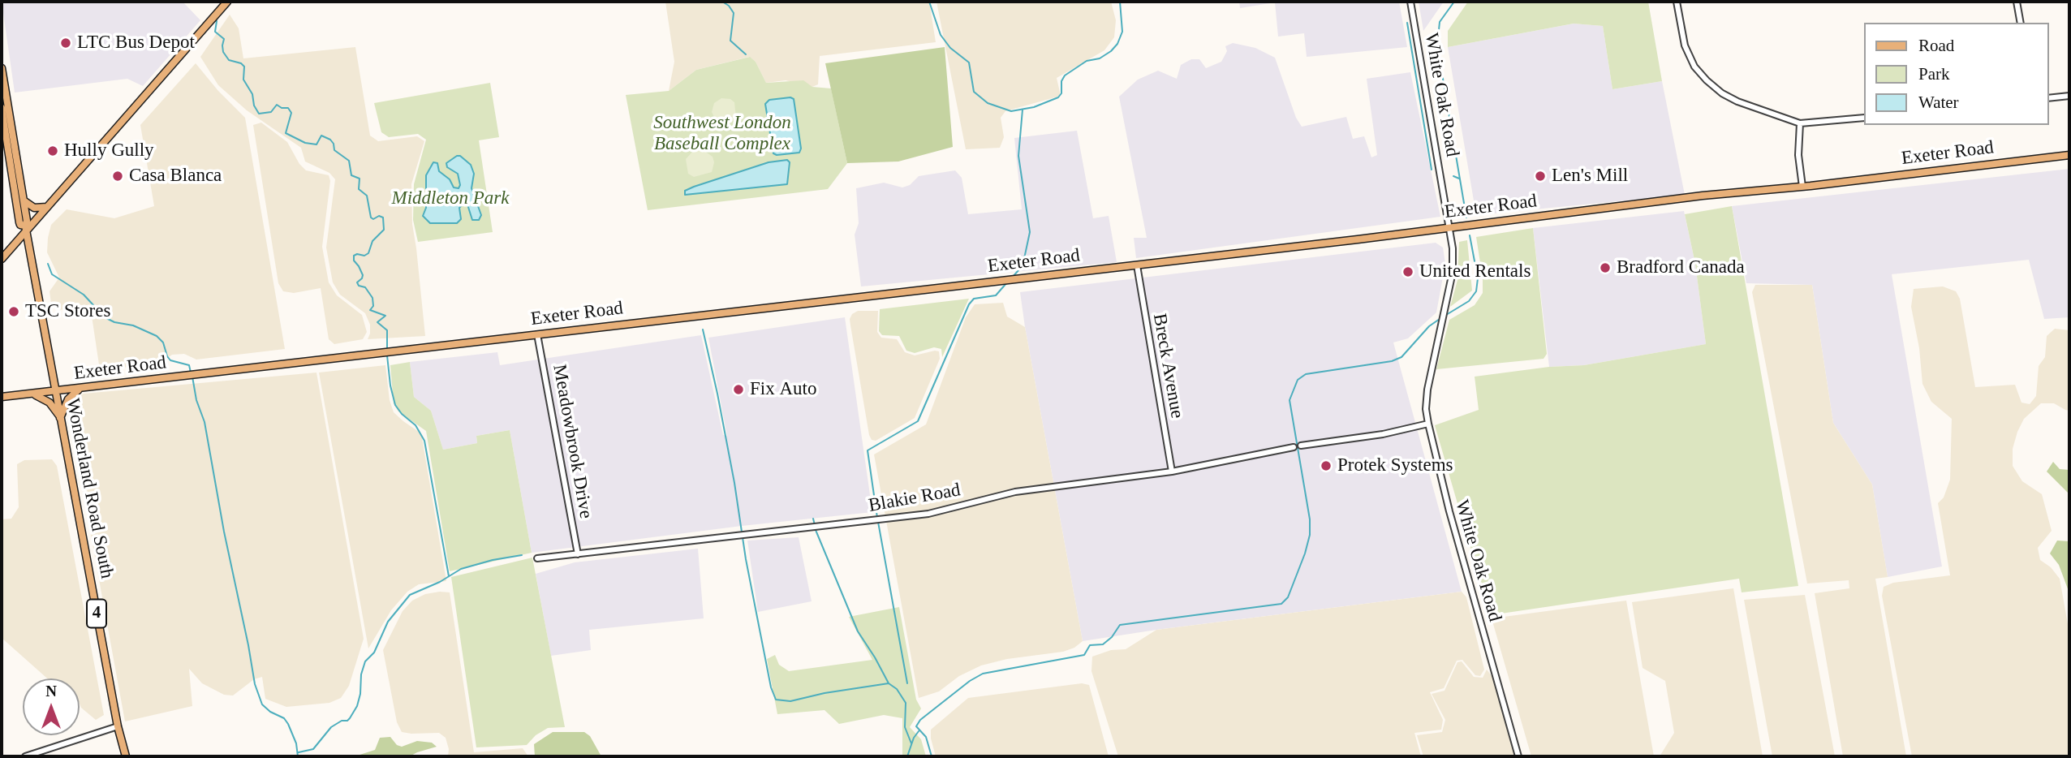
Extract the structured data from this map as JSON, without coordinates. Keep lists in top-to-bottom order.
{
  "streets": {
    "main road": ["Exeter Road", "Wonderland Road South", "4"],
    "street": [
      "White Oak Road",
      "Breck Avenue",
      "Meadowbrook Drive",
      "Blakie Road"
    ]
  },
  "crossings": [
    ["White Oak Road", "Exeter Road"],
    ["Exeter Road", "Breck Avenue"],
    ["Exeter Road", "Meadowbrook Drive"],
    ["Exeter Road", "Wonderland Road South"],
    ["Breck Avenue", "Blakie Road"],
    ["Meadowbrook Drive", "Blakie Road"]
  ],
  "parks": ["Southwest London Baseball Complex", "Middleton Park"],
  "places": [
    "LTC Bus Depot",
    "Hully Gully",
    "Casa Blanca",
    "Len's Mill",
    "Bradford Canada",
    "United Rentals",
    "TSC Stores",
    "Fix Auto",
    "Protek Systems"
  ],
  "legend": ["Road", "Park", "Water"],
  "north": "top"
}
